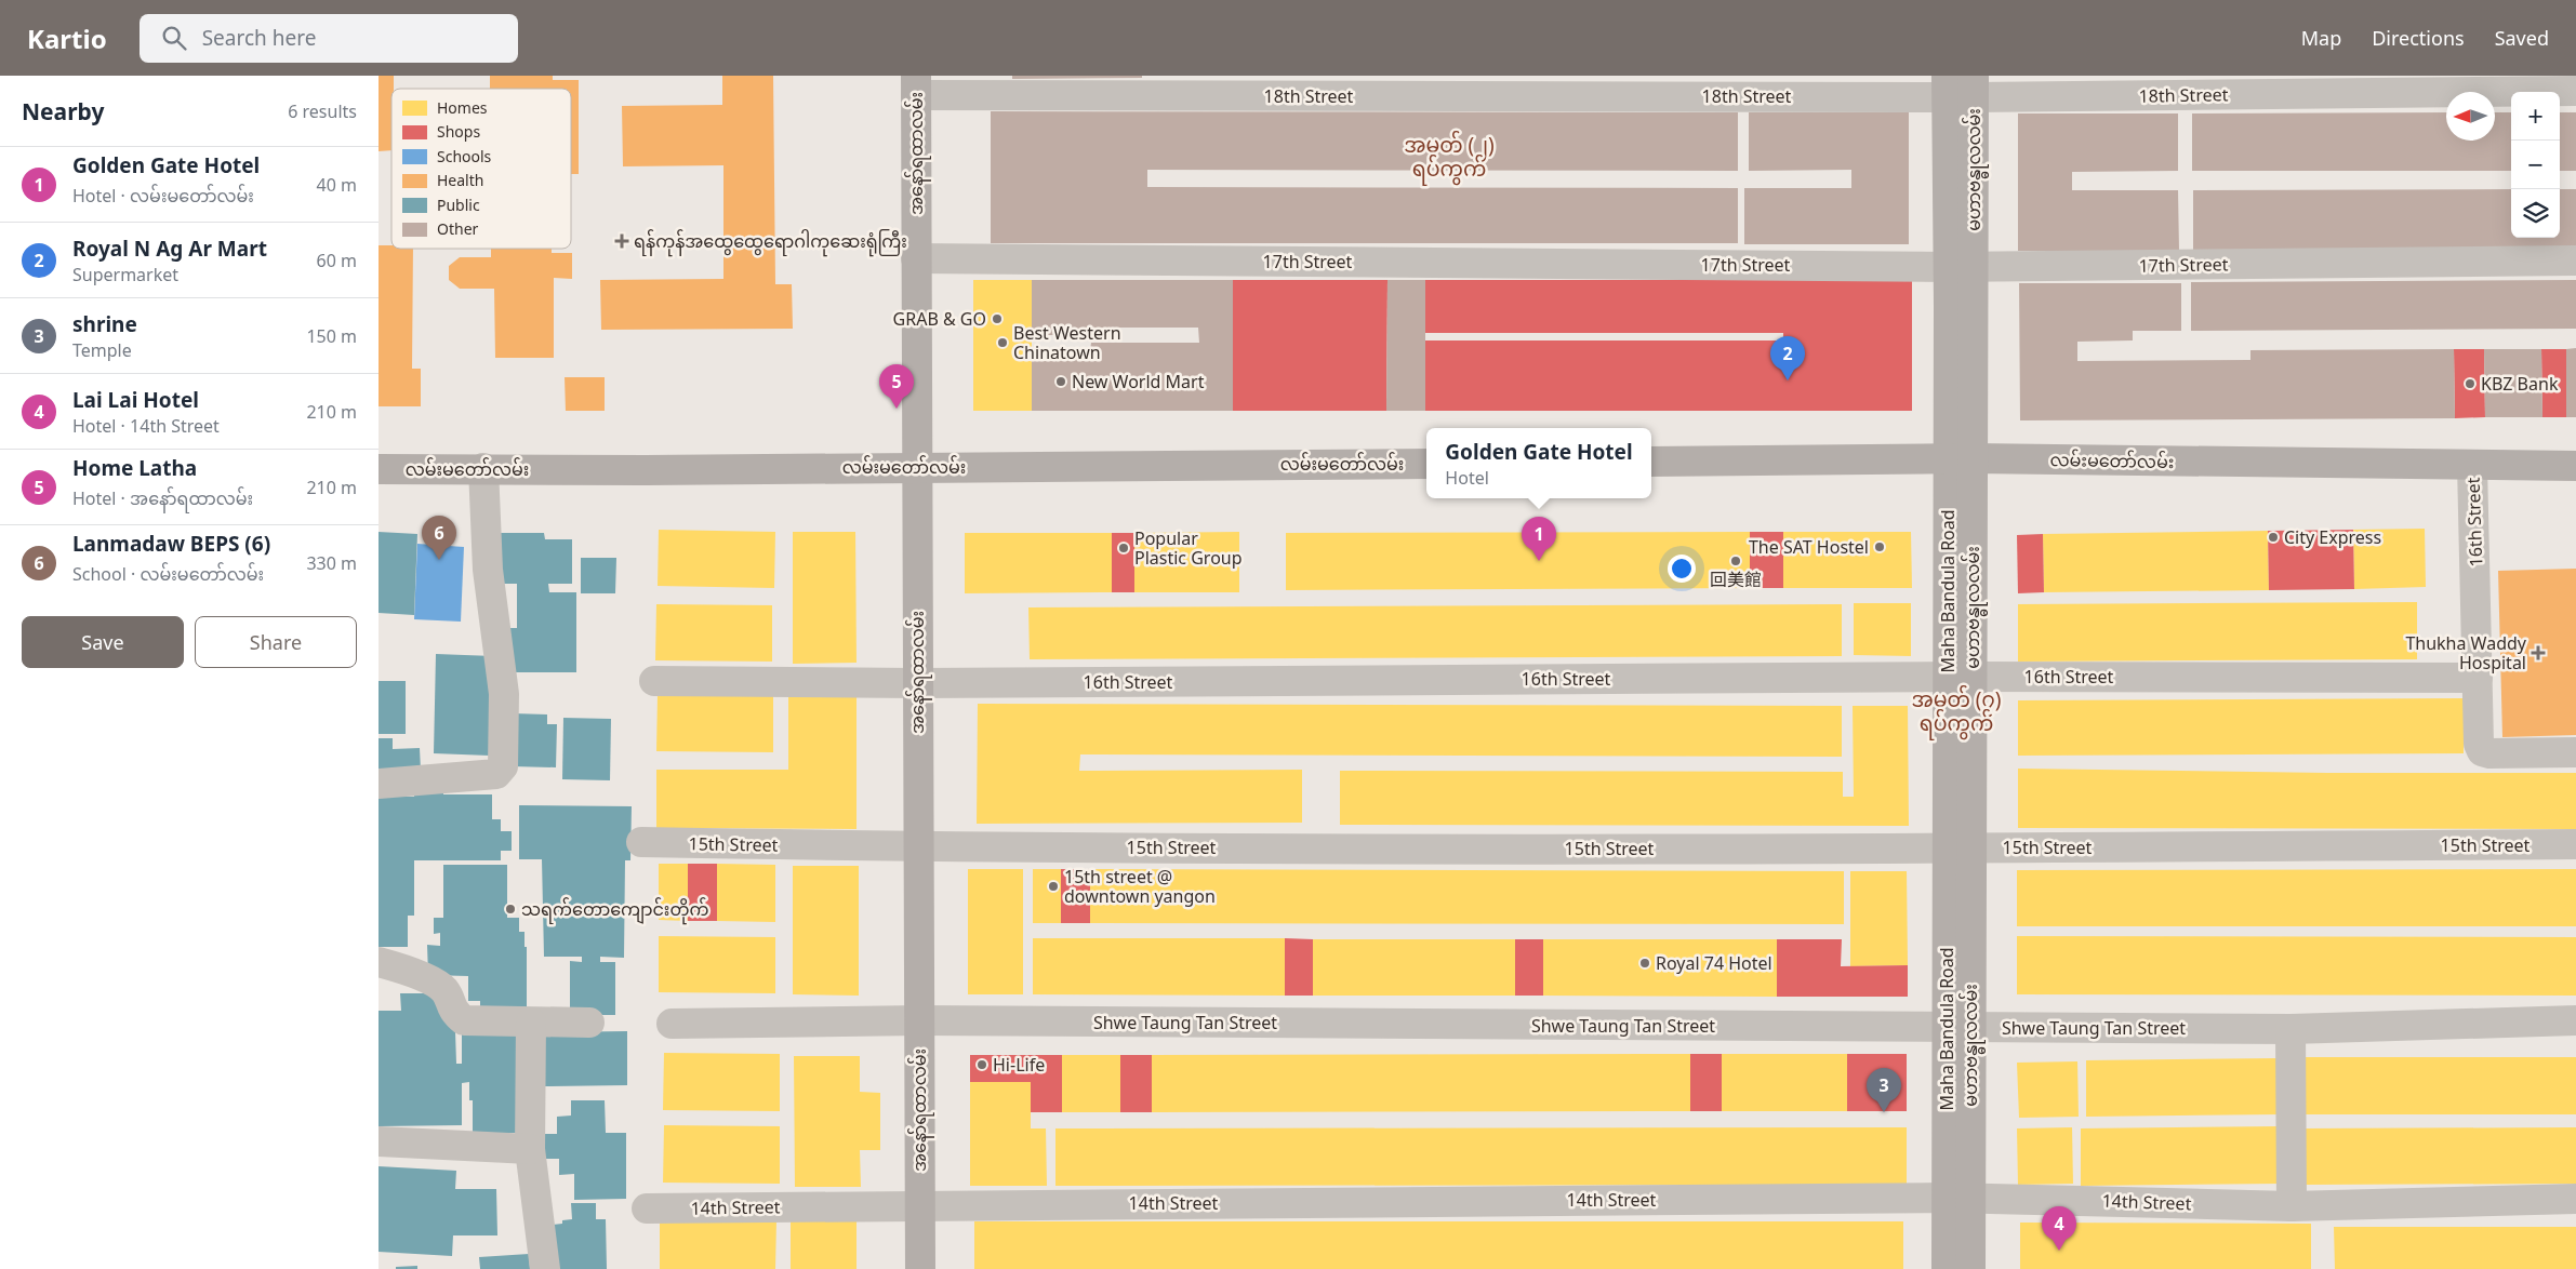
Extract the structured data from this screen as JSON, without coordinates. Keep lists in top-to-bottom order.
{
  "streets": {
    "main road": ["အနော်ရထာလမ်း", "မဟာဗန္ဓုလလမ်း", "လမ်းမတော်လမ်း"],
    "street": [
      "18th Street",
      "17th Street",
      "16th Street",
      "15th Street",
      "Shwe Taung Tan Street",
      "14th Street"
    ]
  },
  "crossings": [
    ["18th Street", "အနော်ရထာလမ်း"],
    ["18th Street", "မဟာဗန္ဓုလလမ်း"],
    ["အနော်ရထာလမ်း", "17th Street"],
    ["အနော်ရထာလမ်း", "လမ်းမတော်လမ်း"],
    ["အနော်ရထာလမ်း", "16th Street"],
    ["အနော်ရထာလမ်း", "15th Street"],
    ["အနော်ရထာလမ်း", "Shwe Taung Tan Street"],
    ["အနော်ရထာလမ်း", "14th Street"],
    ["မဟာဗန္ဓုလလမ်း", "17th Street"],
    ["မဟာဗန္ဓုလလမ်း", "လမ်းမတော်လမ်း"],
    ["မဟာဗန္ဓုလလမ်း", "16th Street"],
    ["မဟာဗန္ဓုလလမ်း", "15th Street"],
    ["မဟာဗန္ဓုလလမ်း", "Shwe Taung Tan Street"],
    ["မဟာဗန္ဓုလလမ်း", "14th Street"],
    ["လမ်းမတော်လမ်း", "16th Street"]
  ],
  "districts": ["အမှတ် (၂) ရပ်ကွက်", "အမှတ် (၇) ရပ်ကွက်"],
  "places": {
    "health": ["ရန်ကုန်အထွေထွေရောဂါကုဆေးရုံကြီး", "Thukha Waddy Hospital"],
    "other": [
      "GRAB & GO",
      "Best Western Chinatown",
      "New World Mart",
      "KBZ Bank",
      "City Express",
      "The SAT Hostel",
      "Popular Plastic Group",
      "回美館",
      "15th street @ downtown yangon",
      "သရက်တောကျောင်းတိုက်",
      "Royal 74 Hotel",
      "Hi-Life"
    ]
  },
  "legend": [
    "Homes",
    "Shops",
    "Schools",
    "Health",
    "Public",
    "Other"
  ],
  "north": "left",
  "page": {
    "header": "Kartio",
    "search": "Search here",
    "nav": ["Map", "Directions", "Saved"],
    "heading": ["Nearby", "6 results"],
    "map_buttons": ["+", "−"],
    "list": [
      {
        "mark": "1",
        "name": "Golden Gate Hotel",
        "note": "Hotel · လမ်းမတော်လမ်း",
        "value": "40 m"
      },
      {
        "mark": "2",
        "name": "Royal N Ag Ar Mart",
        "note": "Supermarket",
        "value": "60 m"
      },
      {
        "mark": "3",
        "name": "shrine",
        "note": "Temple",
        "value": "150 m"
      },
      {
        "mark": "4",
        "name": "Lai Lai Hotel",
        "note": "Hotel · 14th Street",
        "value": "210 m"
      },
      {
        "mark": "5",
        "name": "Home Latha",
        "note": "Hotel · အနော်ရထာလမ်း",
        "value": "210 m"
      },
      {
        "mark": "6",
        "name": "Lanmadaw BEPS (6)",
        "note": "School · လမ်းမတော်လမ်း",
        "value": "330 m"
      }
    ],
    "pins": [
      "2",
      "5",
      "6",
      "1",
      "3",
      "4"
    ],
    "popup": ["Golden Gate Hotel", "Hotel"],
    "buttons": ["Save", "Share"]
  }
}
